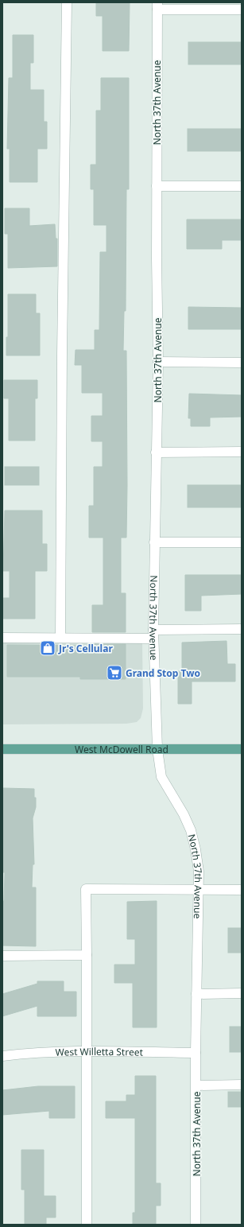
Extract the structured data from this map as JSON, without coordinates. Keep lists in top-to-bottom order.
{
  "streets": {
    "main road": ["West McDowell Road"],
    "street": ["North 37th Avenue", "West Willetta Street"]
  },
  "crossings": [
    ["North 37th Avenue", "West McDowell Road"],
    ["North 37th Avenue", "West Willetta Street"]
  ],
  "places": {
    "shop": ["Jr's Cellular"],
    "supermarket": ["Grand Stop Two"]
  }
}
